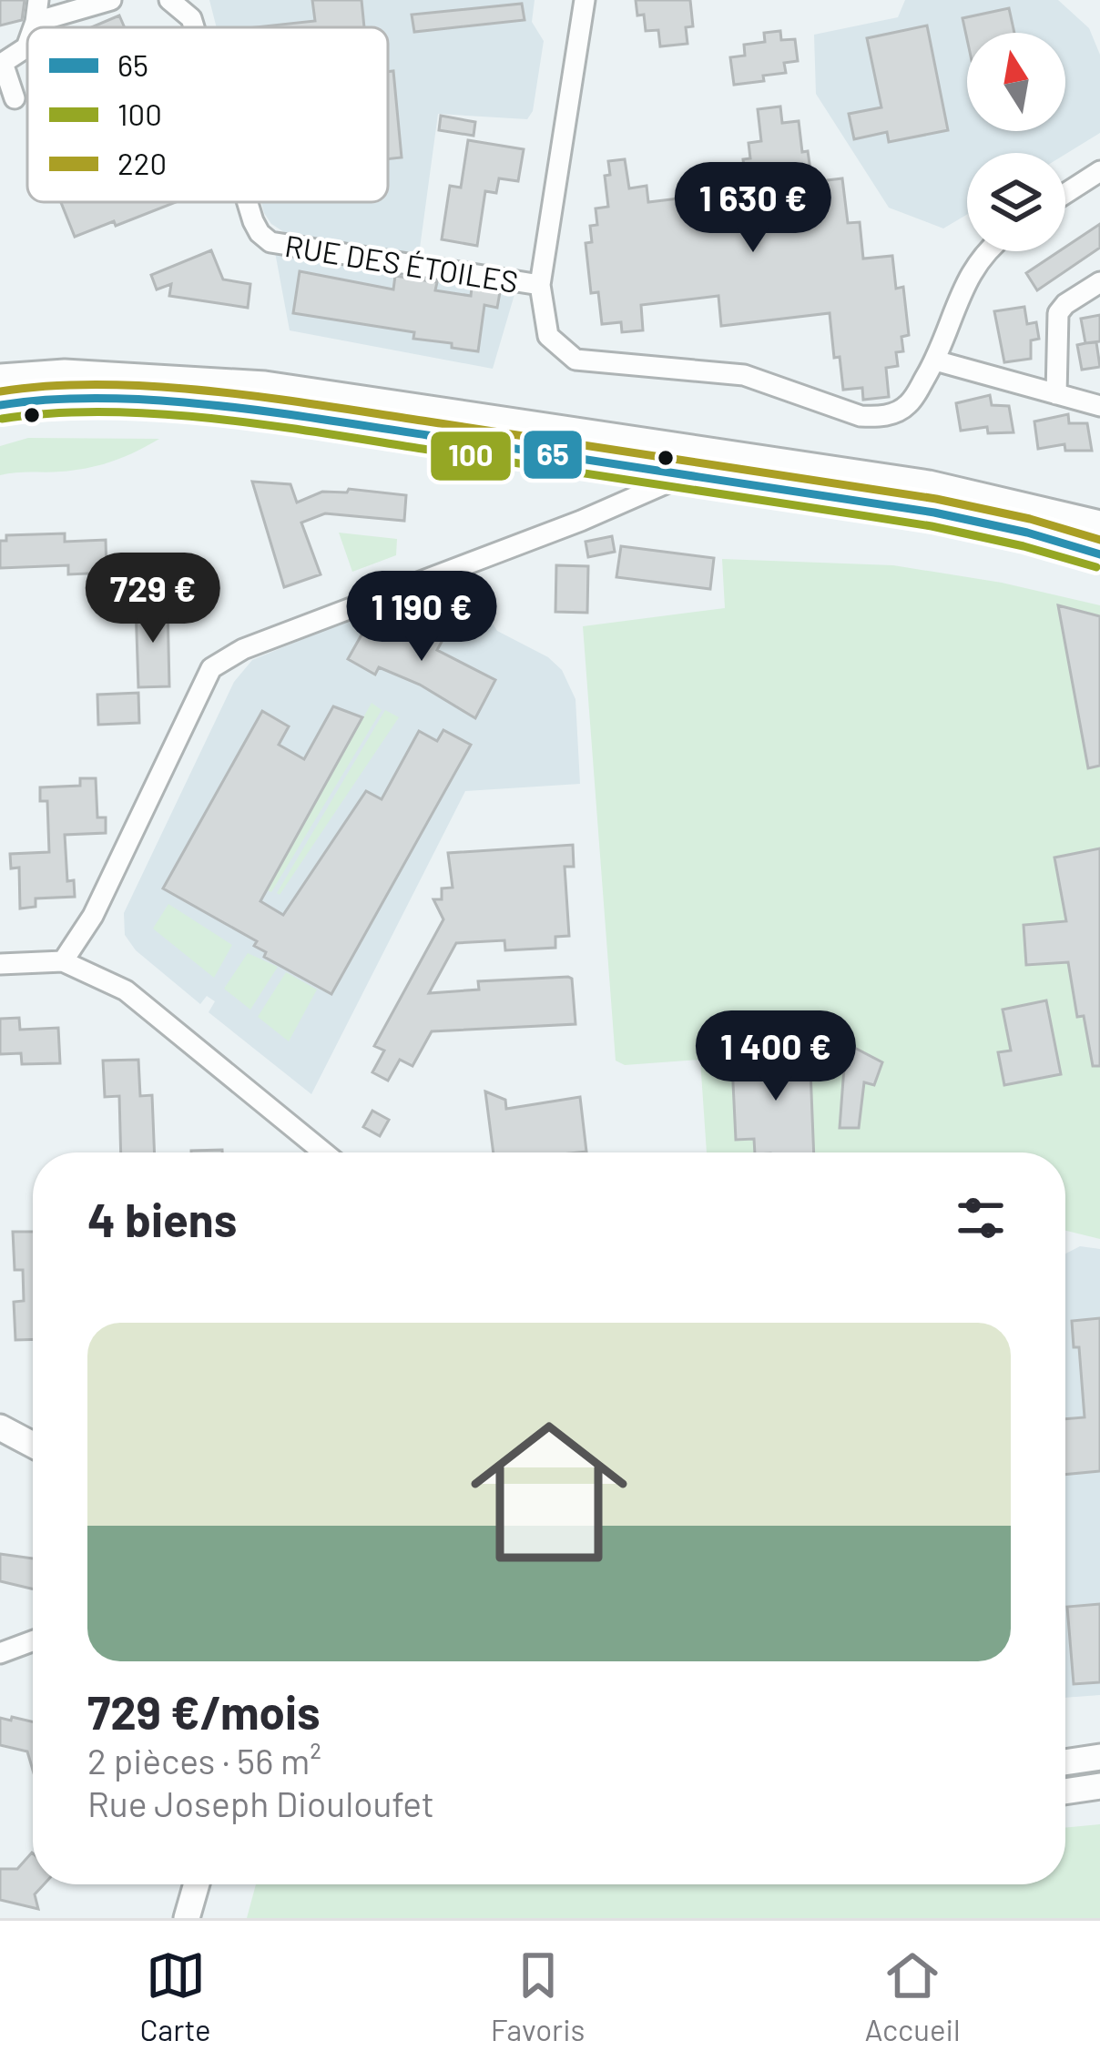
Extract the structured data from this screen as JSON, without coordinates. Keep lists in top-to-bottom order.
{
  "streets": {
    "street": ["RUE DES ÉTOILES"]
  },
  "lines": ["transit line 220", "transit line 65", "transit line 100"],
  "legend": ["65", "100", "220"],
  "north": "top",
  "page": {
    "price": [
      "1 630 €",
      "729 €",
      "1 190 €",
      "1 400 €"
    ],
    "heading": "4 biens",
    "list": [
      {
        "name": "729 €/mois",
        "note": "2 pièces · 56 m² · Rue Joseph Diouloufet"
      }
    ],
    "tabs": ["Carte", "Favoris", "Accueil"]
  }
}
